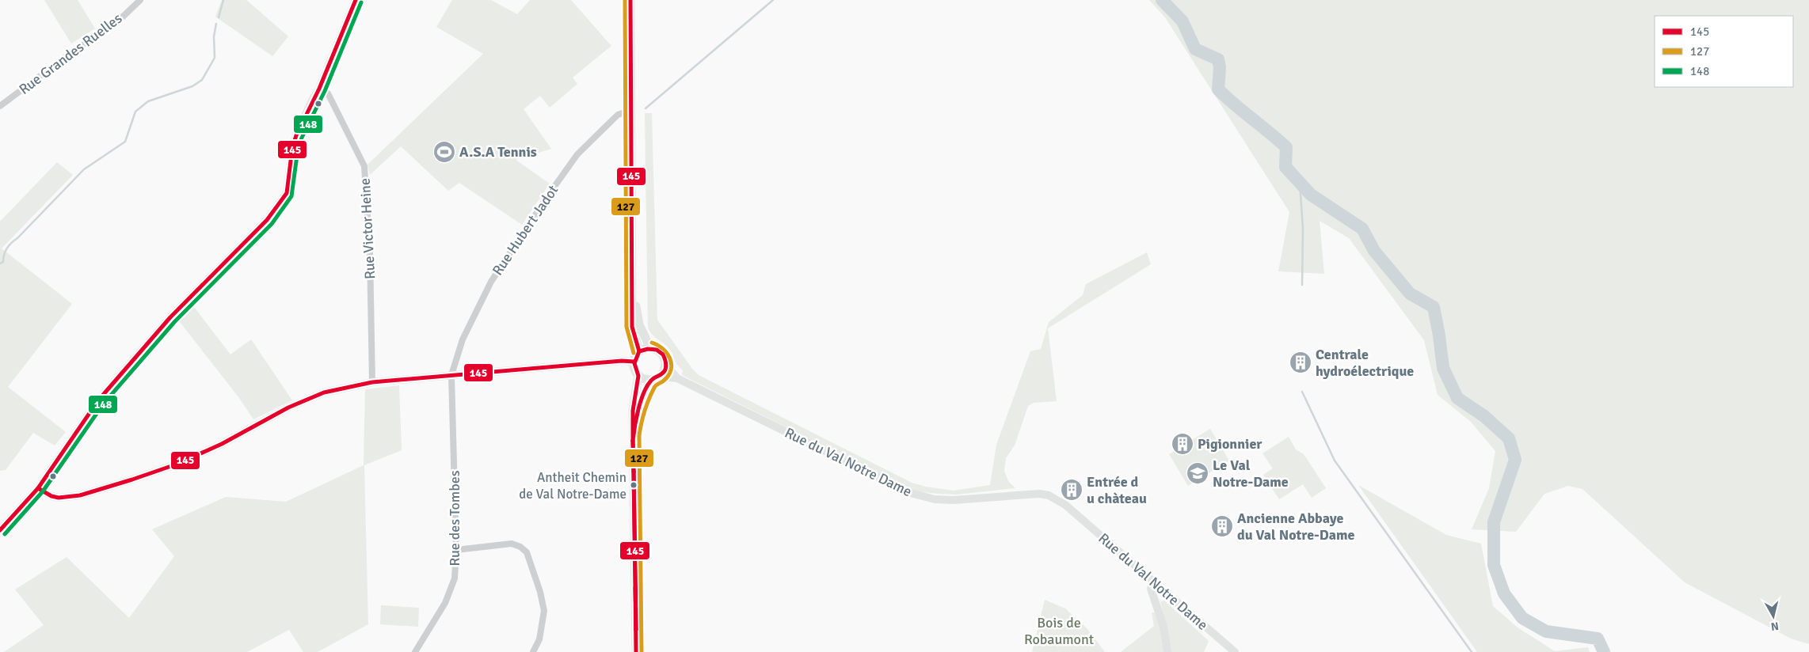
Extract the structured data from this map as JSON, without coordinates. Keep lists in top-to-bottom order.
{
  "streets": {
    "street": [
      "Rue Grandes Ruelles",
      "Rue Victor Heine",
      "Rue Hubert Jadot",
      "Rue du Val Notre Dame",
      "Rue des Tombes"
    ]
  },
  "crossings": [
    ["Rue Hubert Jadot", "Rue des Tombes"]
  ],
  "parks": ["Bois de Robaumont"],
  "places": {
    "sports": ["A.S.A Tennis"],
    "building": [
      "Centrale hydroélectrique",
      "Pigionnier",
      "Entrée d u chàteau",
      "Ancienne Abbaye du Val Notre-Dame"
    ],
    "school or university": ["Le Val Notre-Dame"],
    "other": ["Antheit Chemin de Val Notre-Dame"]
  },
  "lines": ["transit line 145", "transit line 127", "transit line 148"],
  "legend": ["145", "127", "148"],
  "north": "bottom"
}
